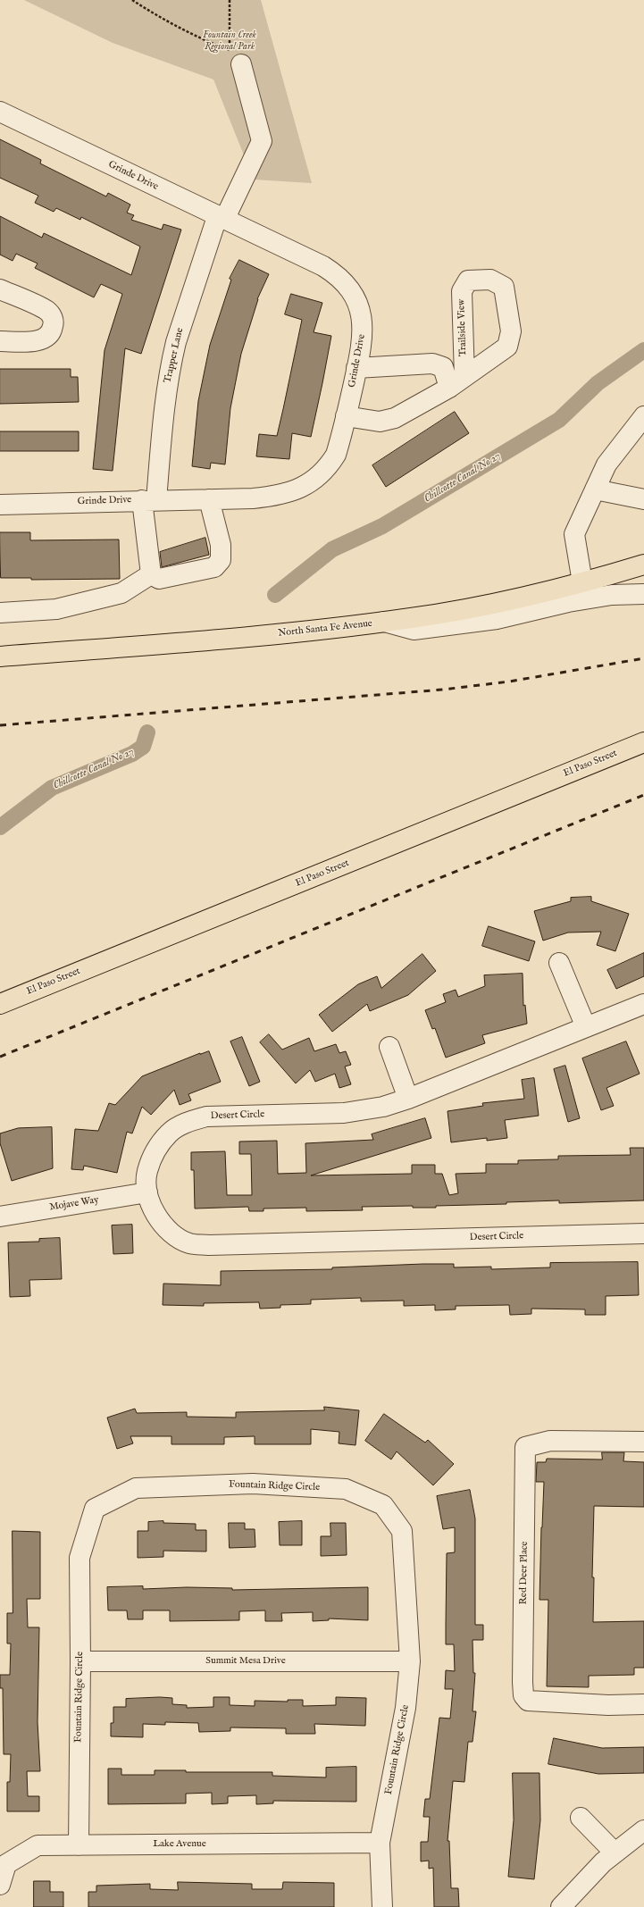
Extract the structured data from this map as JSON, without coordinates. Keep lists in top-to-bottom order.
{
  "streets": {
    "main road": ["North Santa Fe Avenue", "El Paso Street"],
    "street": [
      "Grinde Drive",
      "Trailside View",
      "Trapper Lane",
      "Desert Circle",
      "Mojave Way",
      "Fountain Ridge Circle",
      "Red Deer Place",
      "Summit Mesa Drive",
      "Lake Avenue"
    ]
  },
  "crossings": [
    ["Grinde Drive", "Trailside View"],
    ["Grinde Drive", "Trapper Lane"],
    ["Desert Circle", "Mojave Way"],
    ["Fountain Ridge Circle", "Summit Mesa Drive"],
    ["Fountain Ridge Circle", "Lake Avenue"]
  ],
  "water": ["Chillcotte Canal No 27"],
  "parks": ["Fountain Creek Regional Park"]
}
